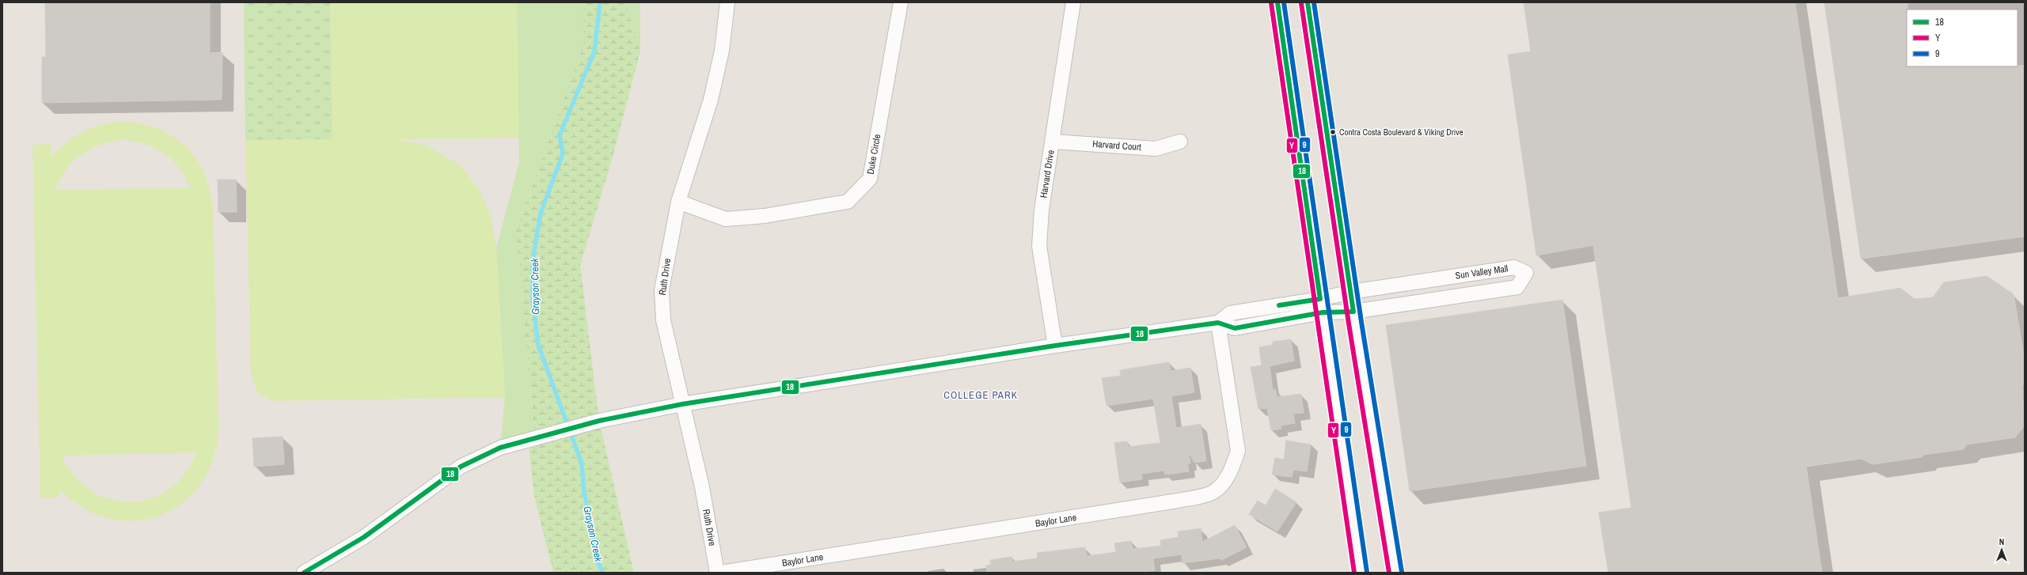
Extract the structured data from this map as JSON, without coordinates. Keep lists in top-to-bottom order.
{
  "streets": {
    "street": [
      "Harvard Court",
      "Duke Circle",
      "Harvard Drive",
      "Sun Valley Mall",
      "Ruth Drive",
      "Baylor Lane"
    ]
  },
  "crossings": [
    ["Harvard Court", "Harvard Drive"],
    ["Duke Circle", "Ruth Drive"]
  ],
  "districts": ["COLLEGE PARK"],
  "water": ["Grayson Creek"],
  "places": ["Contra Costa Boulevard & Viking Drive"],
  "lines": ["transit line 18", "transit line 9", "transit line Y"],
  "legend": ["18", "Y", "9"],
  "north": "top"
}
